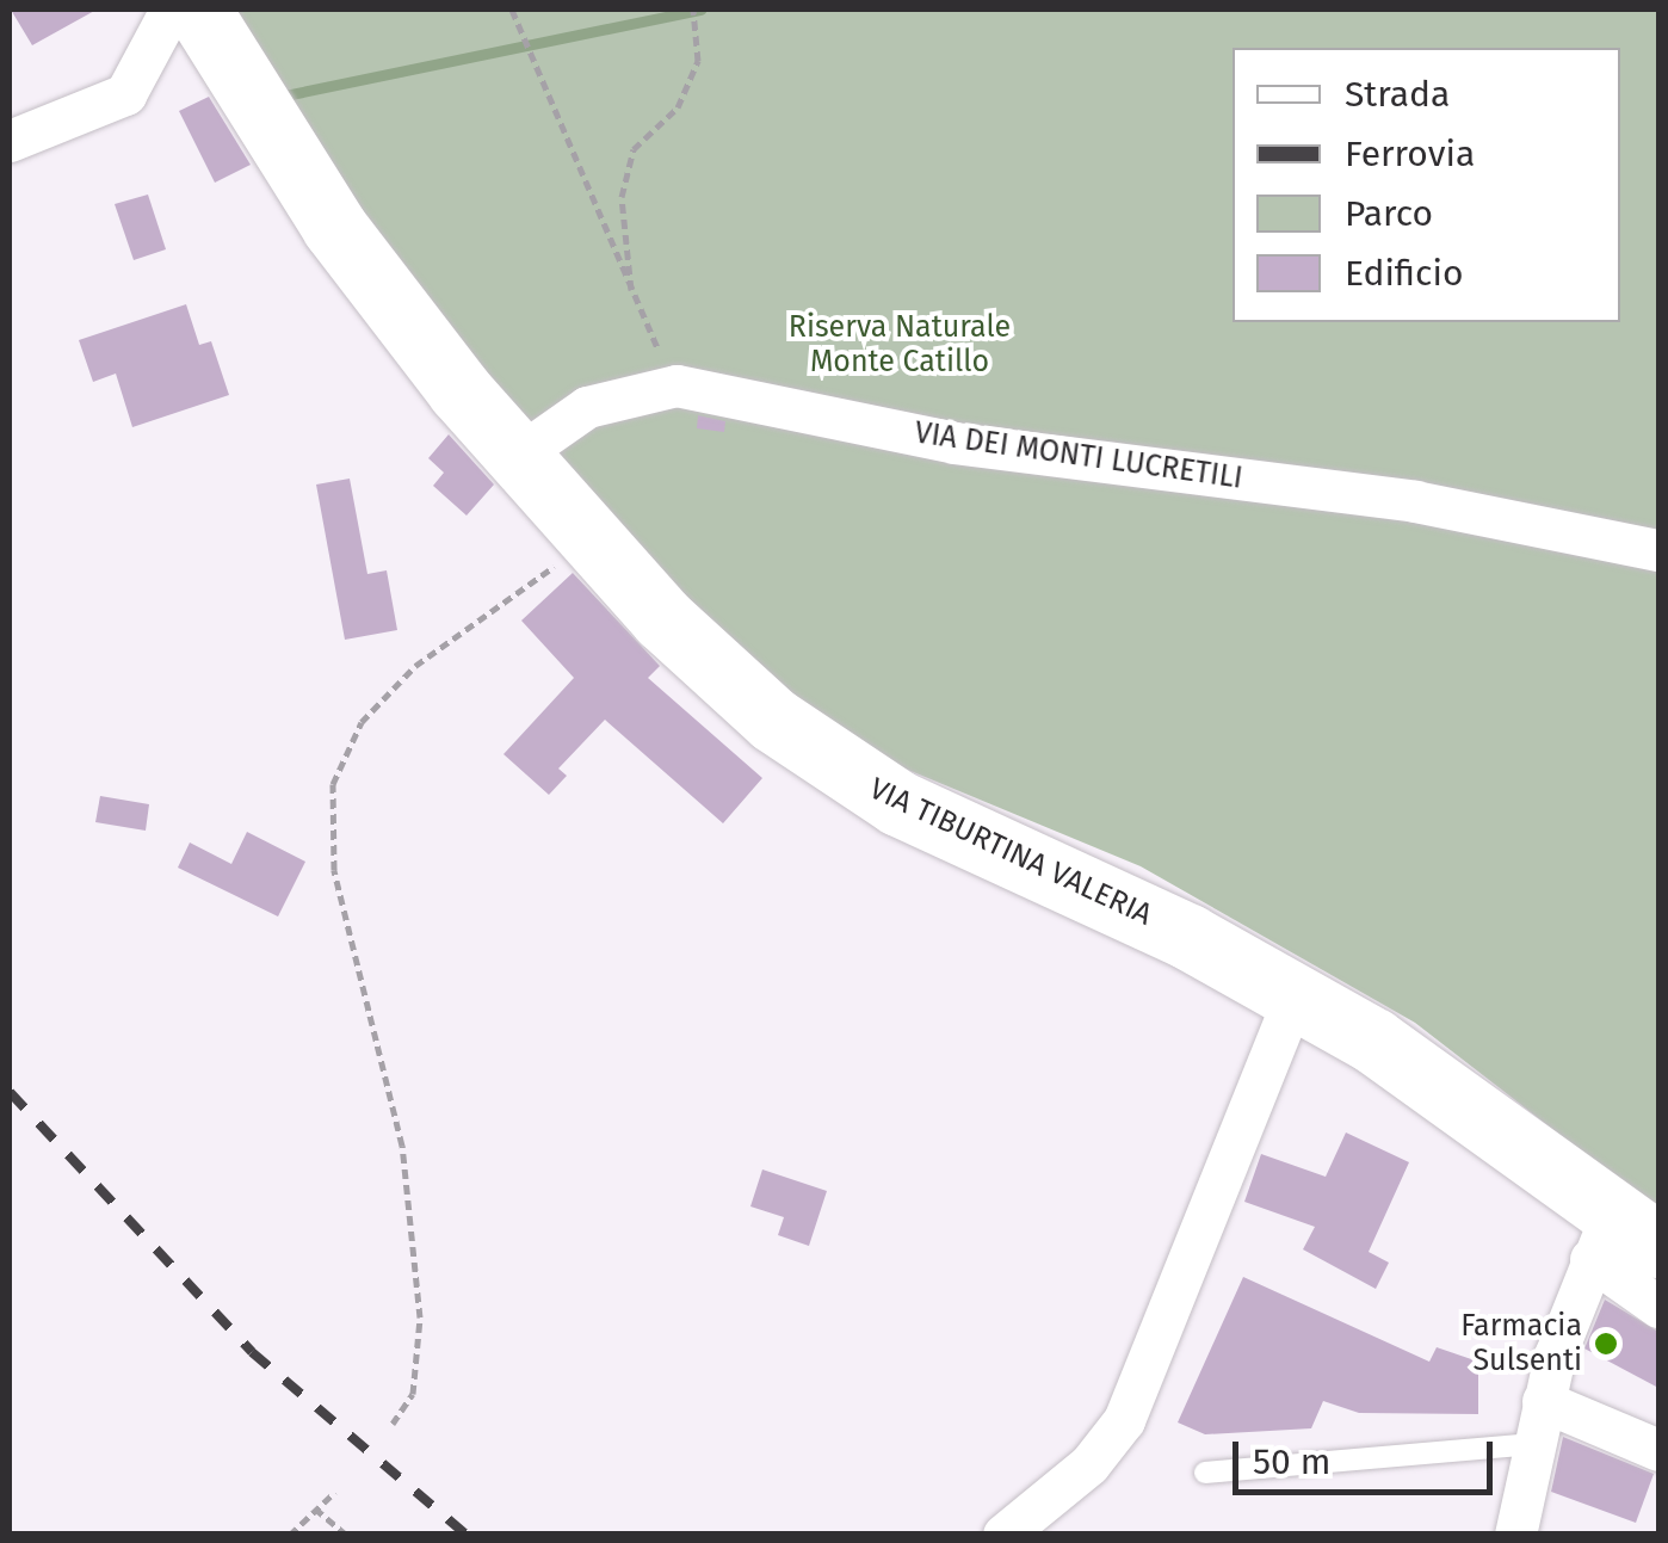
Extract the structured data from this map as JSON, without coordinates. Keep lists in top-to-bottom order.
{
  "streets": {
    "main road": ["VIA TIBURTINA VALERIA"],
    "street": ["VIA DEI MONTI LUCRETILI"]
  },
  "crossings": [
    ["VIA DEI MONTI LUCRETILI", "VIA TIBURTINA VALERIA"]
  ],
  "parks": ["Riserva Naturale Monte Catillo"],
  "places": ["Farmacia Sulsenti"],
  "legend": [
    "Strada",
    "Ferrovia",
    "Parco",
    "Edificio"
  ],
  "scale_bar": "50 m"
}
